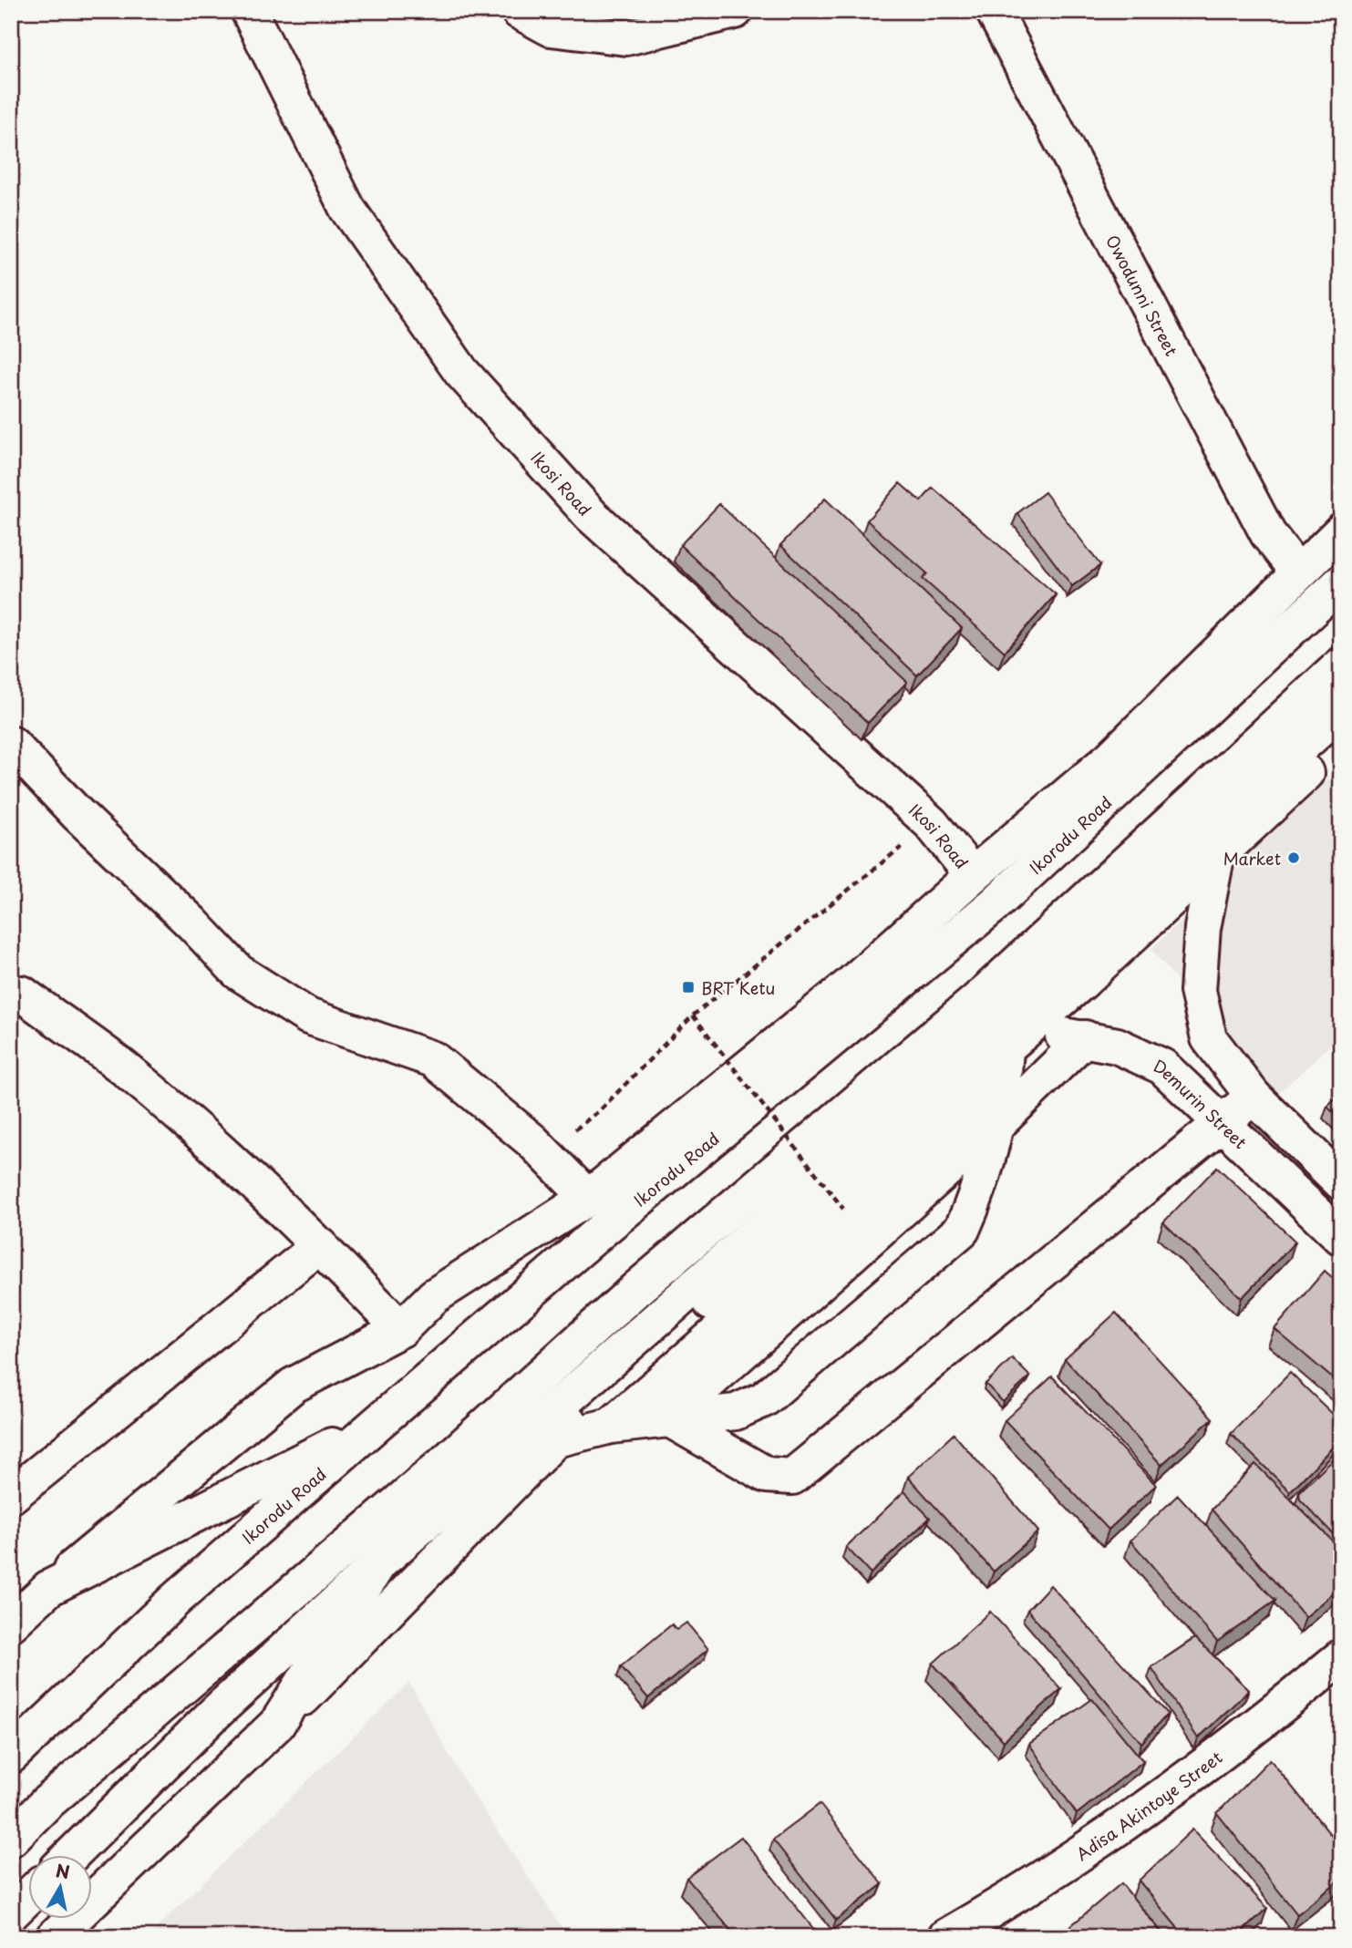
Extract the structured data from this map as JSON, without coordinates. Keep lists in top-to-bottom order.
{
  "streets": {
    "main road": [
      "Owodunni Street",
      "Ikosi Road",
      "Ikorodu Road",
      "Demurin Street",
      "Adisa Akintoye Street"
    ]
  },
  "crossings": [
    ["Owodunni Street", "Ikorodu Road"],
    ["Ikosi Road", "Ikorodu Road"]
  ],
  "places": {
    "other": ["Market"],
    "transit": ["BRT Ketu"]
  },
  "north": "top"
}
